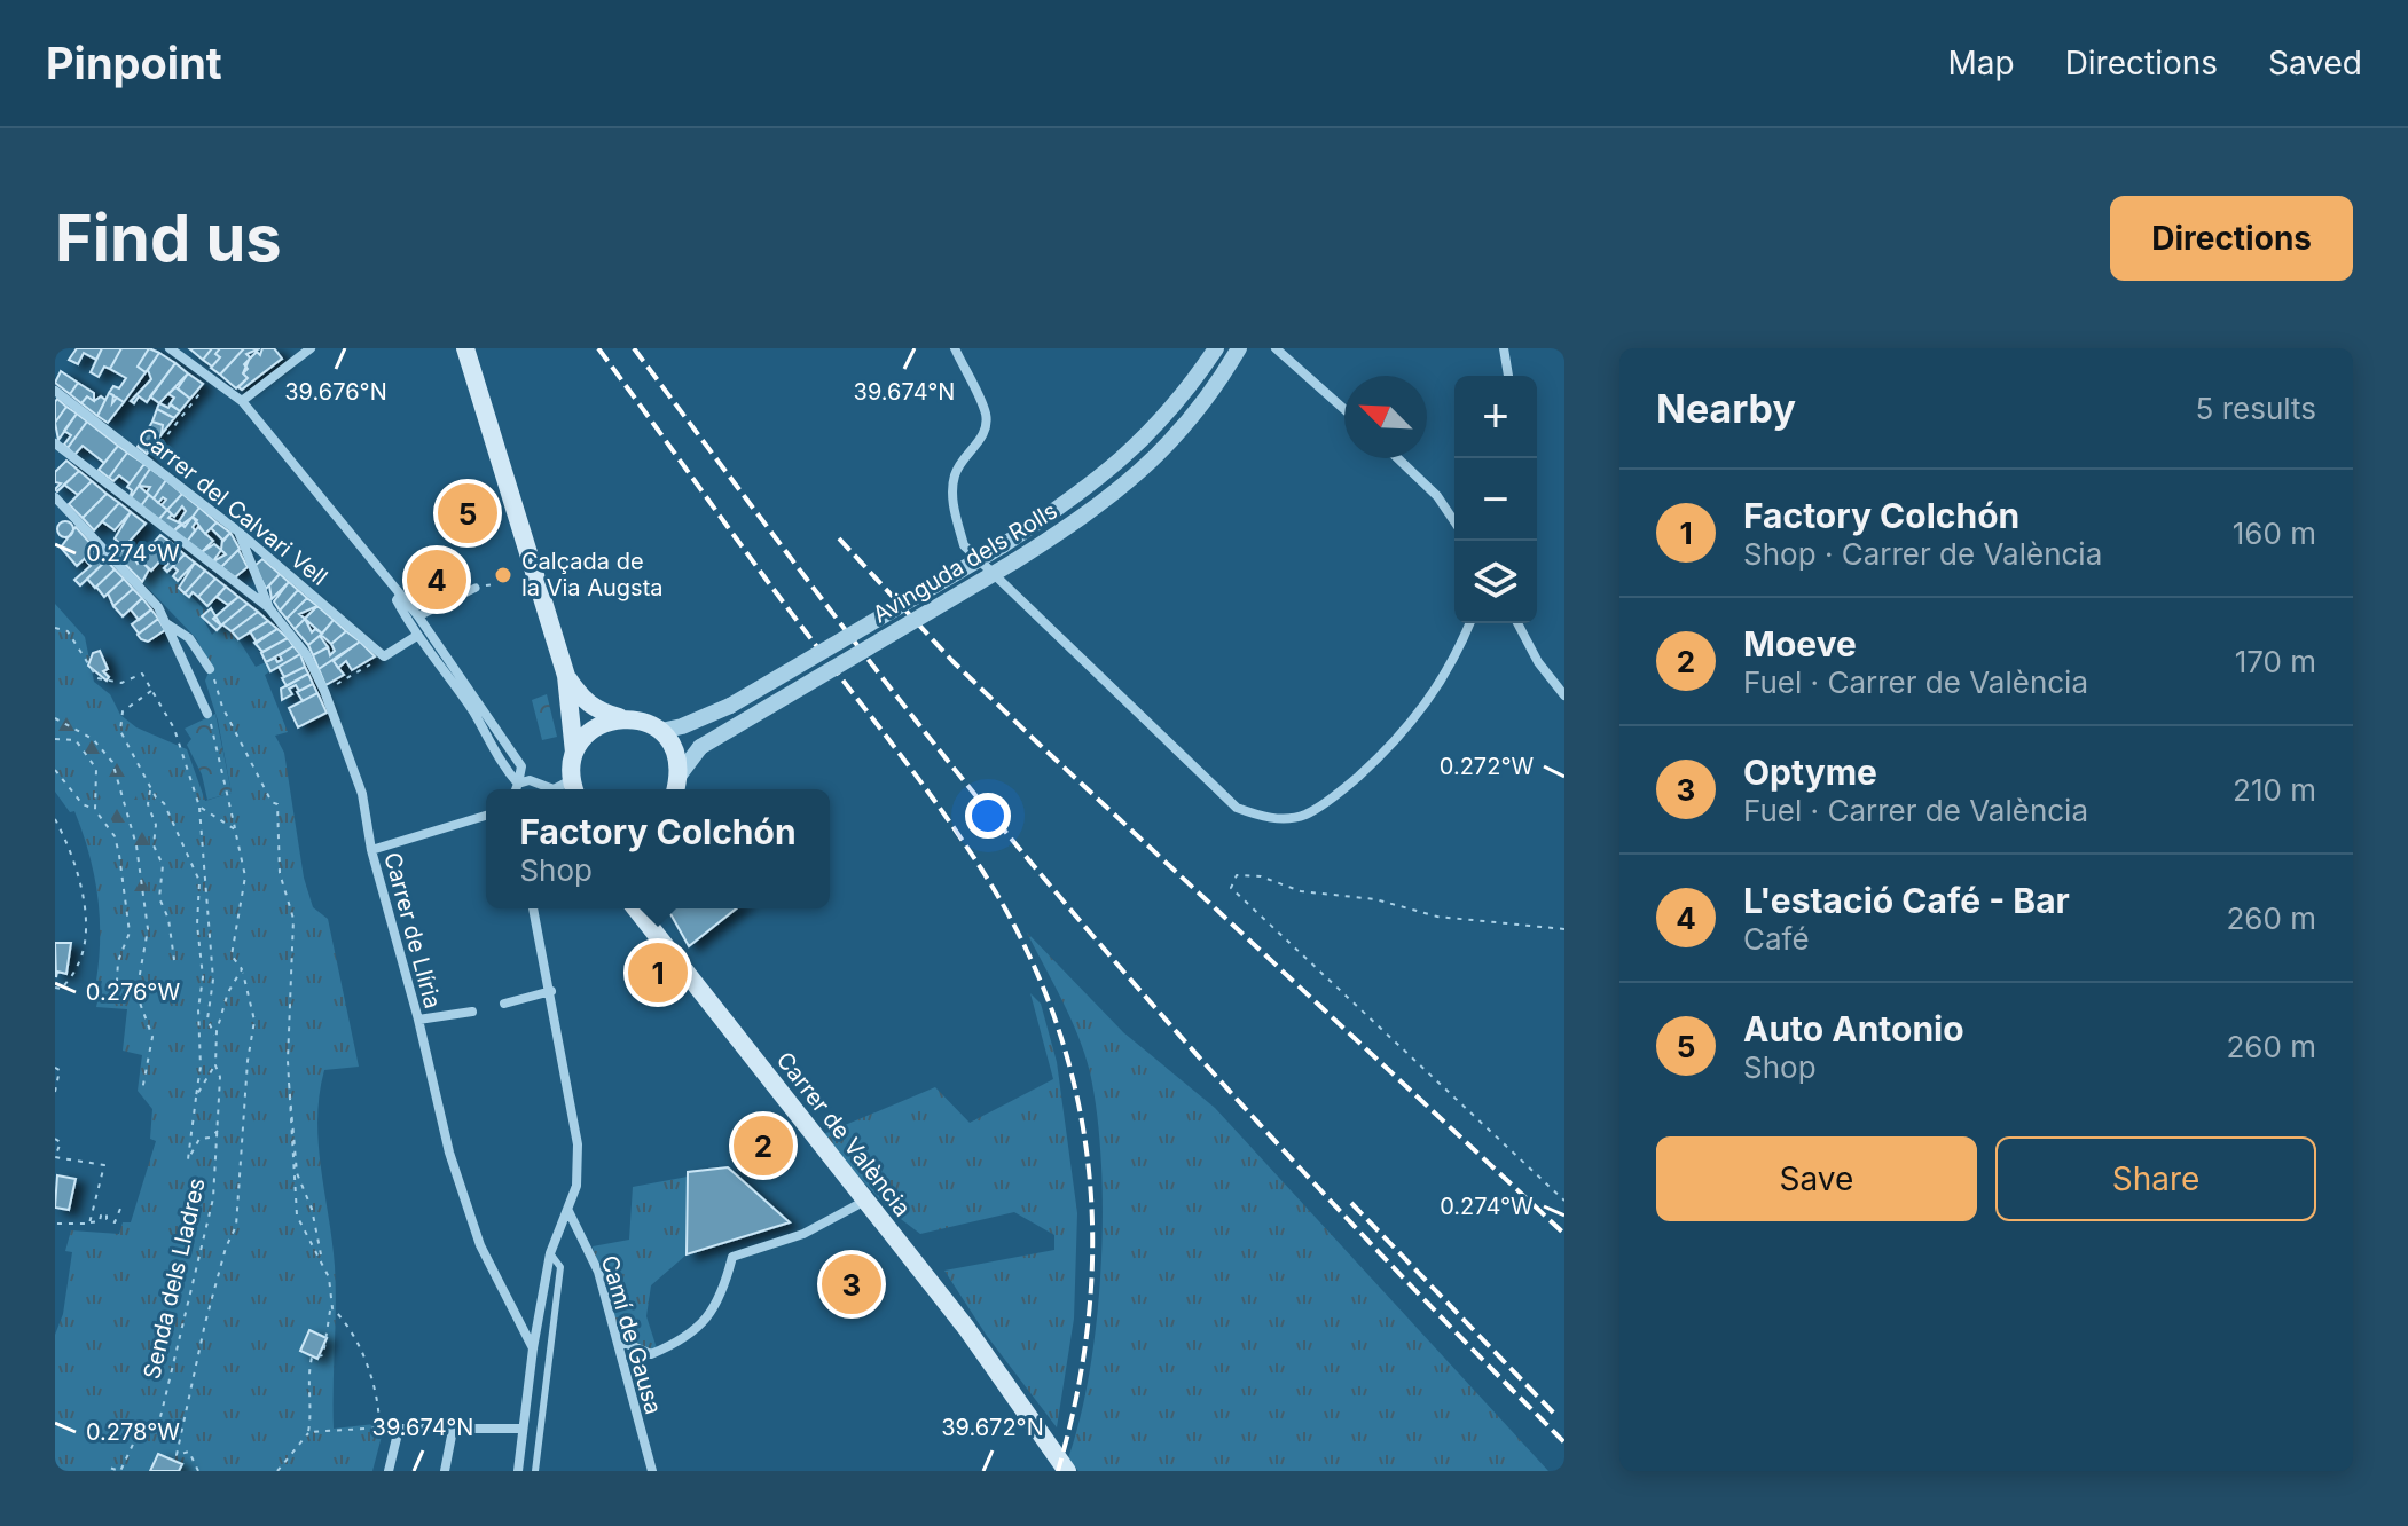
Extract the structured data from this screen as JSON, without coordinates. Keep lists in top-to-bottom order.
{
  "streets": {
    "main road": ["Carrer de València"],
    "street": [
      "Carrer del Calvari Vell",
      "Avinguda dels Rolls",
      "Carrer de Llíria",
      "Camí de Gausa"
    ],
    "path": ["Senda dels Lladres"]
  },
  "crossings": [
    ["Carrer del Calvari Vell", "Carrer de Llíria"]
  ],
  "places": ["Calçada de la Via Augsta"],
  "north": "top left",
  "page": {
    "header": "Pinpoint",
    "nav": ["Map", "Directions", "Saved"],
    "buttons": [
      "Directions",
      ["Save", "Share"]
    ],
    "title": "Find us",
    "heading": ["Nearby", "5 results"],
    "map_buttons": ["+", "−"],
    "list": [
      {
        "mark": "1",
        "name": "Factory Colchón",
        "note": "Shop · Carrer de València",
        "value": "160 m"
      },
      {
        "mark": "2",
        "name": "Moeve",
        "note": "Fuel · Carrer de València",
        "value": "170 m"
      },
      {
        "mark": "3",
        "name": "Optyme",
        "note": "Fuel · Carrer de València",
        "value": "210 m"
      },
      {
        "mark": "4",
        "name": "L'estació Café - Bar",
        "note": "Café",
        "value": "260 m"
      },
      {
        "mark": "5",
        "name": "Auto Antonio",
        "note": "Shop",
        "value": "260 m"
      }
    ],
    "pins": [
      "5",
      "4",
      "1",
      "2",
      "3"
    ],
    "popup": ["Factory Colchón", "Shop"]
  },
  "coordinates": [
    "39.676°N",
    "39.674°N",
    "0.274°W",
    "0.272°W",
    "0.276°W",
    "39.672°N",
    "0.278°W"
  ]
}
